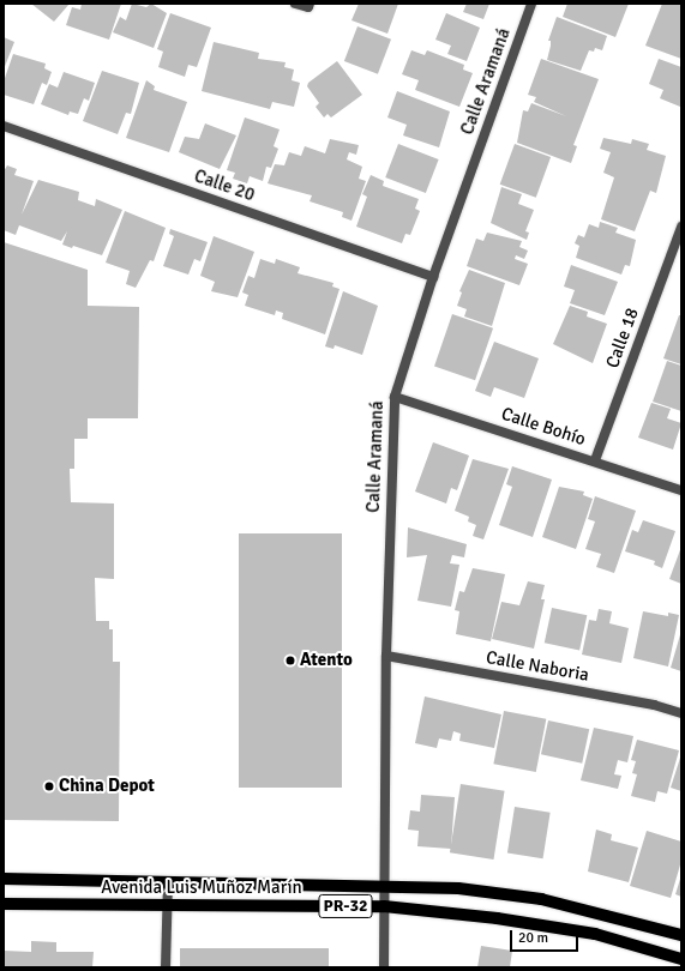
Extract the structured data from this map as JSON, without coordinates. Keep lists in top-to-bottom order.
{
  "streets": {
    "main road": ["Avenida Luis Muñoz Marín", "PR-32"],
    "street": [
      "Calle Aramaná",
      "Calle 20",
      "Calle 18",
      "Calle Bohío",
      "Calle Naboria"
    ]
  },
  "crossings": [
    ["Calle Aramaná", "Calle 20"],
    ["Calle Aramaná", "Calle Bohío"],
    ["Calle Aramaná", "Calle Naboria"],
    ["Calle Aramaná", "Avenida Luis Muñoz Marín"],
    ["Calle 18", "Calle Bohío"]
  ],
  "places": ["Atento", "China Depot"],
  "scale_bar": "20 m"
}
